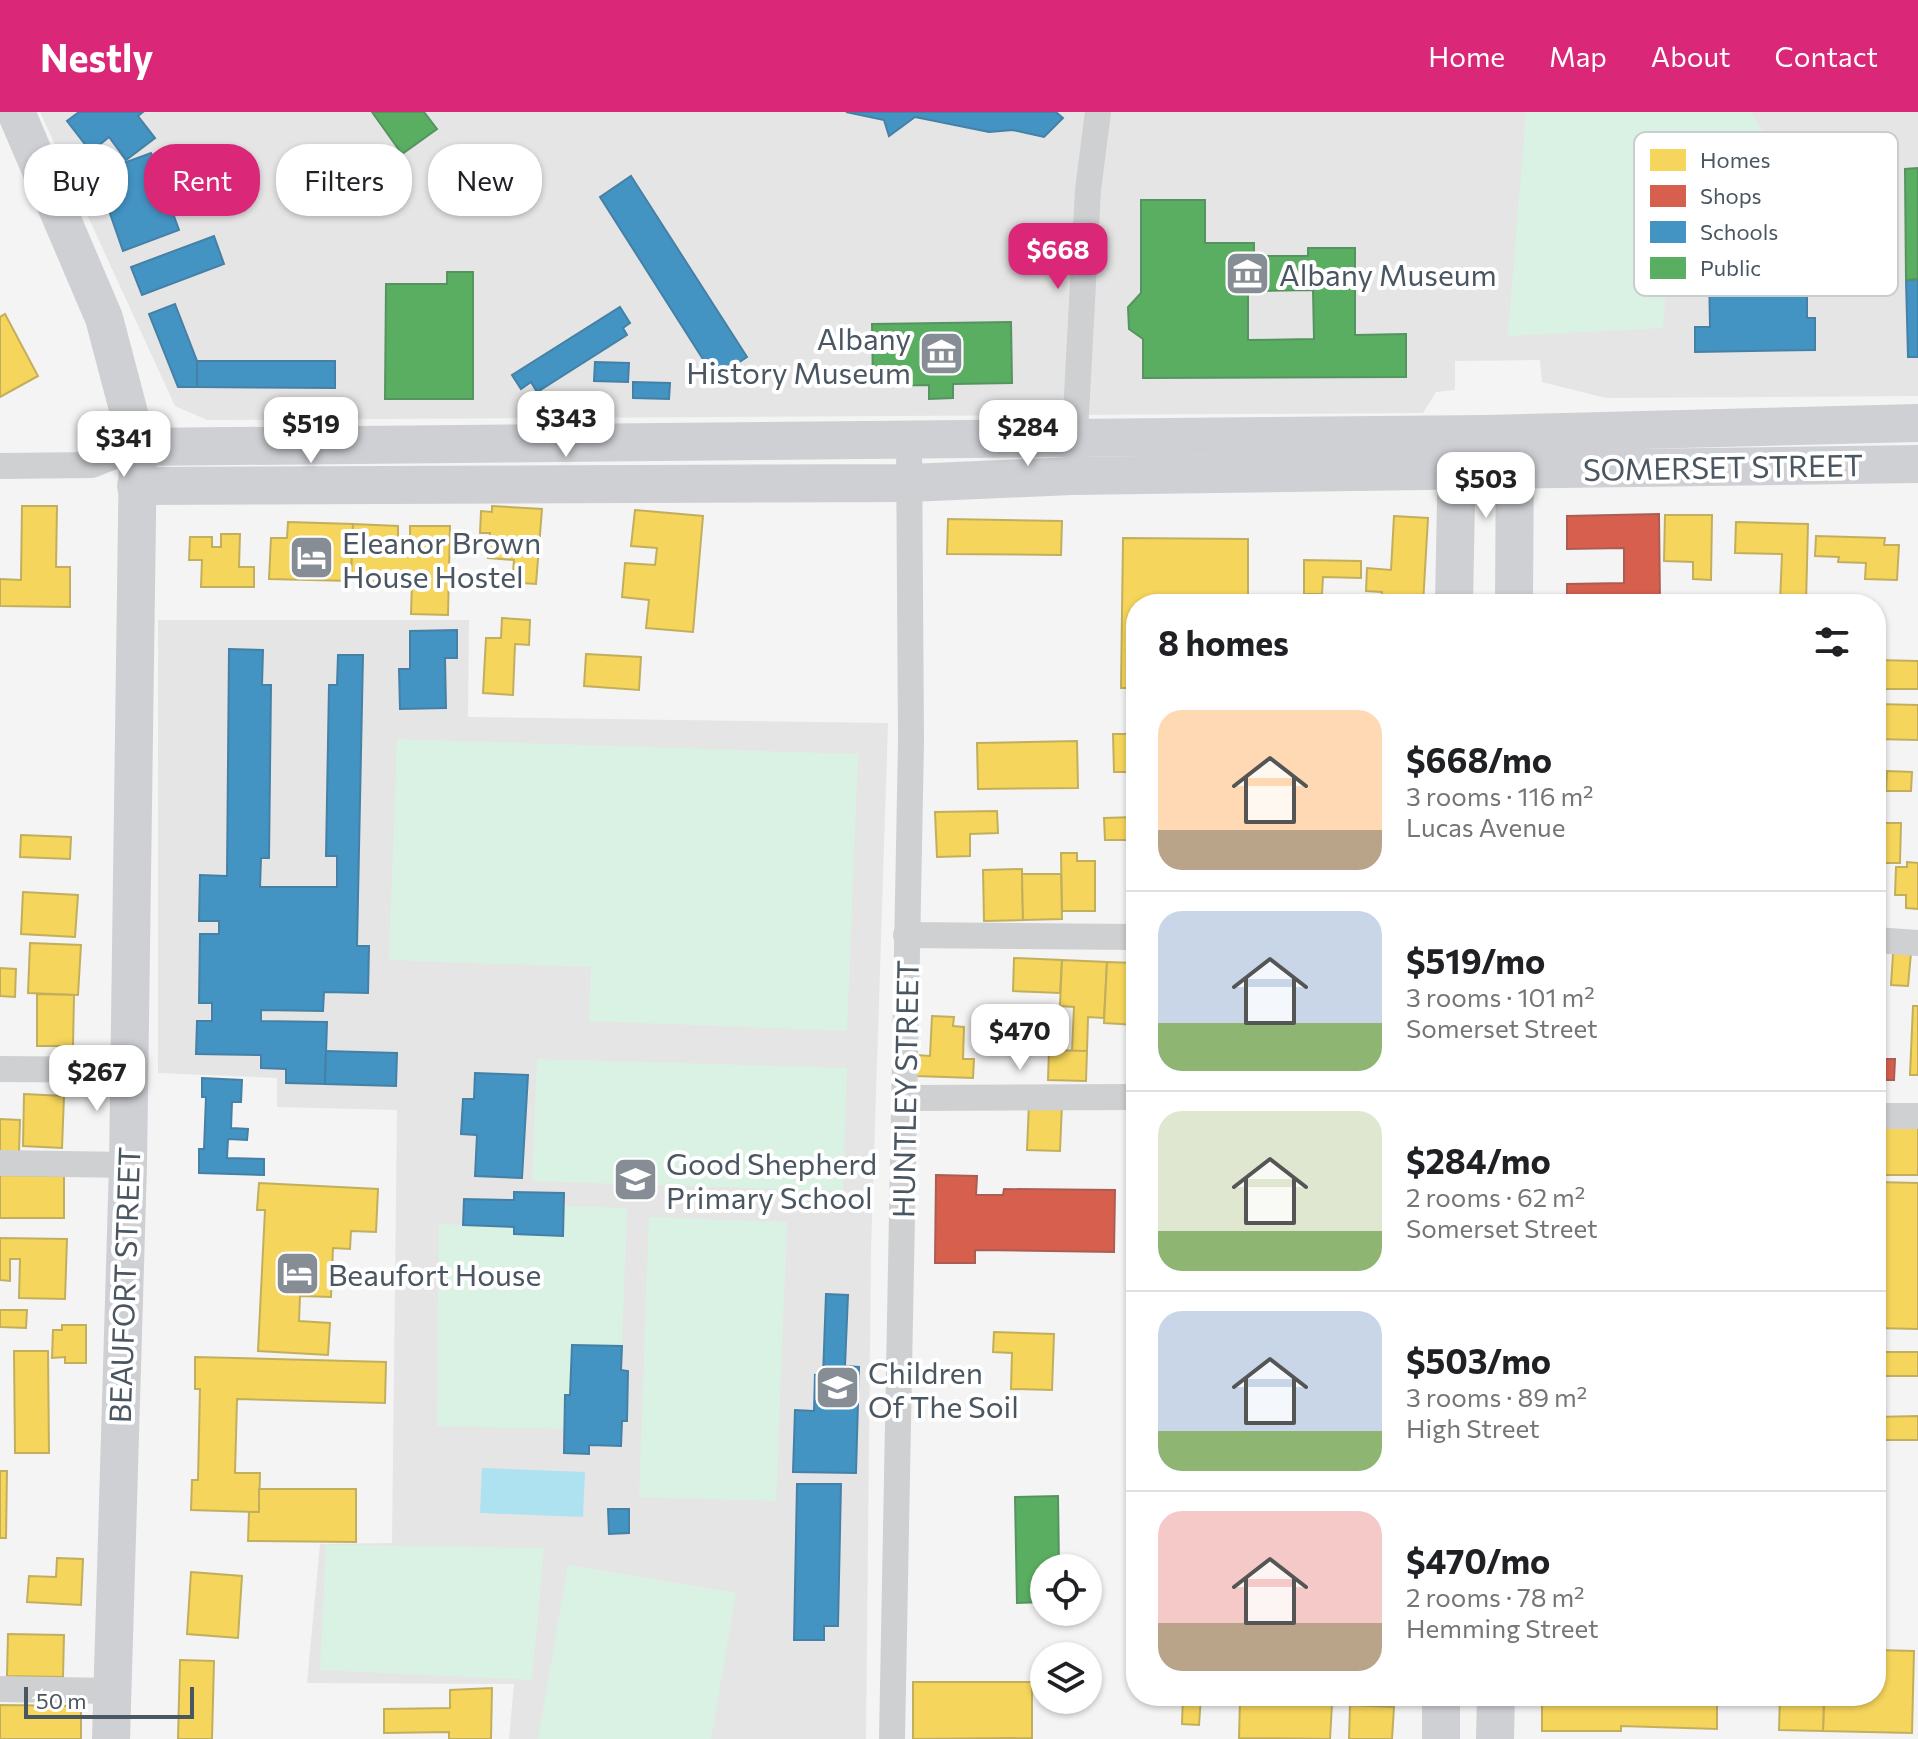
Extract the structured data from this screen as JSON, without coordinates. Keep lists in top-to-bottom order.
{
  "streets": {
    "main road": ["SOMERSET STREET", "BEAUFORT STREET"],
    "street": ["HUNTLEY STREET"]
  },
  "crossings": [
    ["SOMERSET STREET", "HUNTLEY STREET"],
    ["SOMERSET STREET", "BEAUFORT STREET"]
  ],
  "places": {
    "museum": ["Albany Museum", "Albany History Museum"],
    "hotel": ["Eleanor Brown House Hostel", "Beaufort House"],
    "school or university": ["Good Shepherd Primary School", "Children Of The Soil"]
  },
  "legend": [
    "Homes",
    "Shops",
    "Schools",
    "Public"
  ],
  "scale_bar": "50 m",
  "page": {
    "header": "Nestly",
    "nav": [
      "Home",
      "Map",
      "About",
      "Contact"
    ],
    "chip": [
      "Buy",
      "Rent",
      "Filters",
      "New"
    ],
    "price": [
      "$668",
      "$343",
      "$519",
      "$284",
      "$341",
      "$503",
      "$470",
      "$267"
    ],
    "heading": "8 homes",
    "list": [
      {
        "name": "$668/mo",
        "note": "3 rooms · 116 m² · Lucas Avenue"
      },
      {
        "name": "$519/mo",
        "note": "3 rooms · 101 m² · Somerset Street"
      },
      {
        "name": "$284/mo",
        "note": "2 rooms · 62 m² · Somerset Street"
      },
      {
        "name": "$503/mo",
        "note": "3 rooms · 89 m² · High Street"
      },
      {
        "name": "$470/mo",
        "note": "2 rooms · 78 m² · Hemming Street"
      }
    ],
    "scale": "50 m"
  }
}
